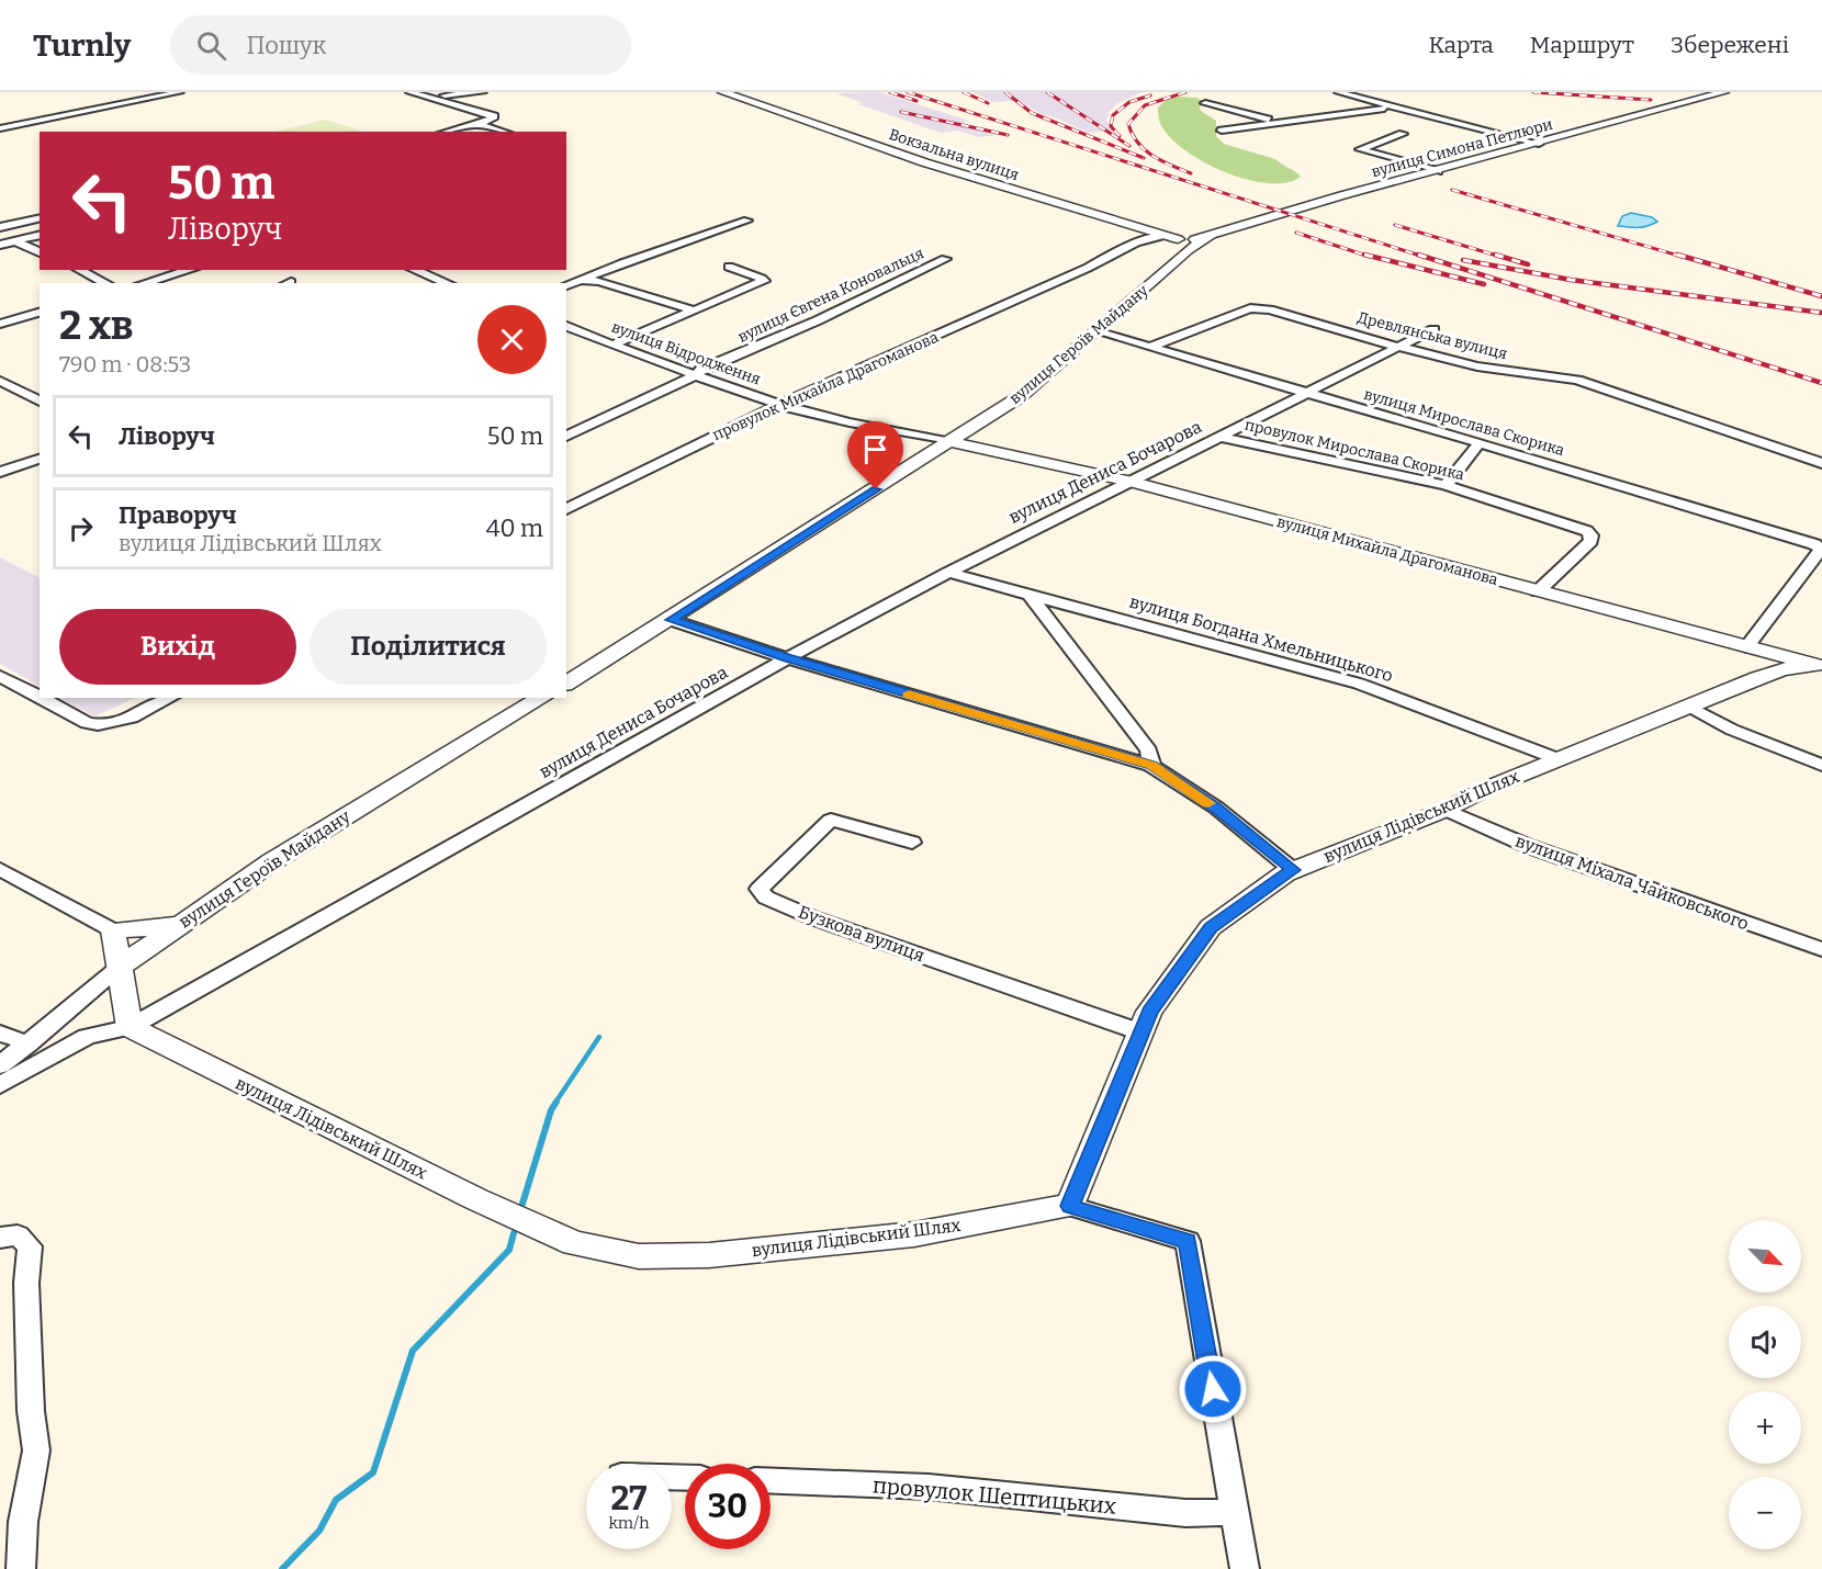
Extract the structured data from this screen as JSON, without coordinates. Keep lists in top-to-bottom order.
{
  "streets": {
    "street": [
      "вулиця Симона Петлюри",
      "Вокзальна вулиця",
      "вулиця Євгена Коновальця",
      "Древлянська вулиця",
      "вулиця Героїв Майдану",
      "вулиця Відродження",
      "провулок Михайла Драгоманова",
      "вулиця Мирослава Скорика",
      "провулок Мирослава Скорика",
      "вулиця Дениса Бочарова",
      "вулиця Михайла Драгоманова",
      "вулиця Богдана Хмельницького",
      "вулиця Лідівський Шлях",
      "вулиця Міхала Чайковського",
      "Бузкова вулиця",
      "провулок Шептицьких"
    ]
  },
  "crossings": [
    ["вулиця Симона Петлюри", "Вокзальна вулиця"],
    ["вулиця Симона Петлюри", "вулиця Героїв Майдану"],
    ["вулиця Симона Петлюри", "провулок Михайла Драгоманова"],
    ["Вокзальна вулиця", "вулиця Героїв Майдану"],
    ["Вокзальна вулиця", "провулок Михайла Драгоманова"],
    ["вулиця Євгена Коновальця", "вулиця Відродження"],
    ["Древлянська вулиця", "вулиця Мирослава Скорика"],
    ["Древлянська вулиця", "вулиця Дениса Бочарова"],
    ["вулиця Героїв Майдану", "вулиця Відродження"],
    ["вулиця Героїв Майдану", "провулок Михайла Драгоманова"],
    ["вулиця Героїв Майдану", "вулиця Мирослава Скорика"],
    ["вулиця Героїв Майдану", "вулиця Михайла Драгоманова"],
    ["вулиця Відродження", "провулок Михайла Драгоманова"],
    ["вулиця Відродження", "вулиця Михайла Драгоманова"],
    ["вулиця Мирослава Скорика", "вулиця Дениса Бочарова"],
    ["провулок Мирослава Скорика", "вулиця Дениса Бочарова"],
    ["провулок Мирослава Скорика", "вулиця Михайла Драгоманова"],
    ["вулиця Дениса Бочарова", "вулиця Михайла Драгоманова"],
    ["вулиця Дениса Бочарова", "вулиця Богдана Хмельницького"],
    ["вулиця Дениса Бочарова", "вулиця Лідівський Шлях"],
    ["вулиця Михайла Драгоманова", "вулиця Лідівський Шлях"],
    ["вулиця Богдана Хмельницького", "вулиця Лідівський Шлях"],
    ["вулиця Лідівський Шлях", "вулиця Міхала Чайковського"],
    ["вулиця Лідівський Шлях", "Бузкова вулиця"]
  ],
  "north": "bottom right",
  "page": {
    "header": "Turnly",
    "search": "Пошук",
    "nav": ["Карта", "Маршрут", "Збережені"],
    "turn": ["50 m", "Ліворуч"],
    "heading": ["2 хв", "790 m · 08:53"],
    "list": [
      {
        "name": "Ліворуч",
        "value": "50 m"
      },
      {
        "name": "Праворуч",
        "note": "вулиця Лідівський Шлях",
        "value": "40 m"
      }
    ],
    "buttons": ["Вихід", "Поділитися"],
    "map_buttons": ["+", "−"],
    "speed": "27 km/h",
    "limit": "30"
  }
}
